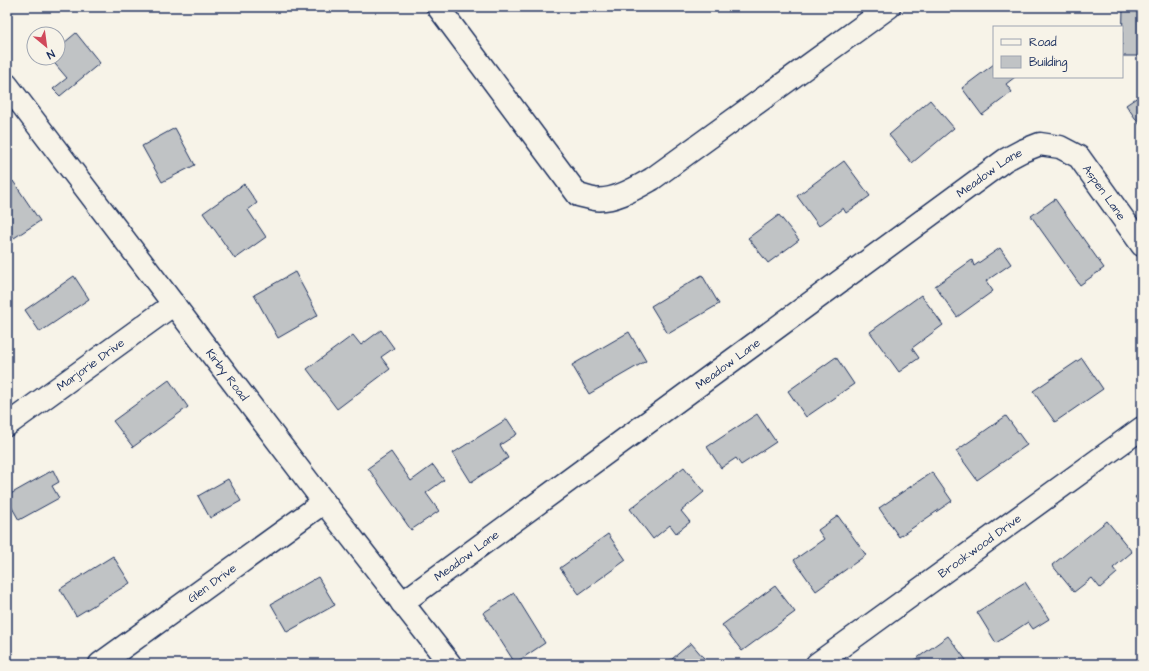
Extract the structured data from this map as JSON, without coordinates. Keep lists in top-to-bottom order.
{
  "streets": {
    "street": [
      "Meadow Lane",
      "Aspen Lane",
      "Marjorie Drive",
      "Kirby Road",
      "Brookwood Drive",
      "Glen Drive"
    ]
  },
  "crossings": [
    ["Meadow Lane", "Aspen Lane"],
    ["Meadow Lane", "Kirby Road"],
    ["Marjorie Drive", "Kirby Road"],
    ["Kirby Road", "Glen Drive"]
  ],
  "legend": ["Road", "Building"],
  "north": "bottom right"
}
